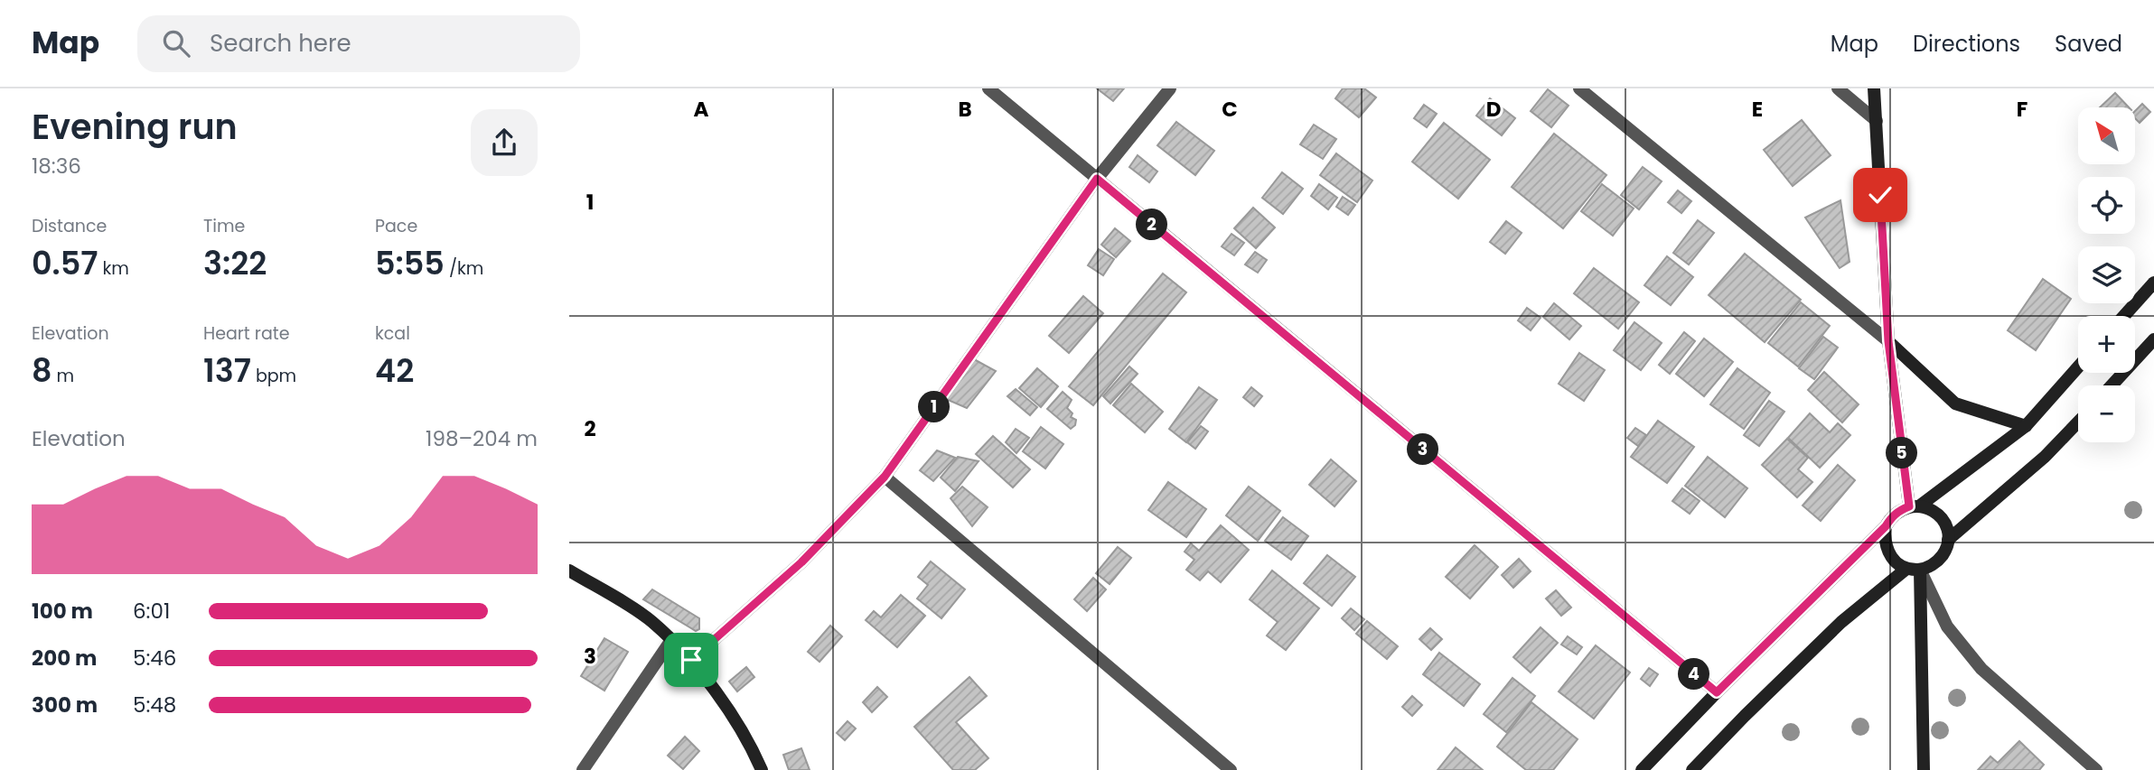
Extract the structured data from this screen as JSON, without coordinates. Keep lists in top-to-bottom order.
{
  "north": "top left",
  "page": {
    "header": "Map",
    "search": "Search here",
    "nav": ["Map", "Directions", "Saved"],
    "heading": ["Evening run", "18:36"],
    "map_buttons": ["+", "−"],
    "stats": [
      ["Distance", "0.57 km"],
      ["Time", "3:22"],
      ["Pace", "5:55 /km"],
      ["Elevation", "8 m"],
      ["Heart rate", "137 bpm"],
      ["kcal", "42"]
    ],
    "pins": [
      "2",
      "1",
      "3",
      "5",
      "4"
    ],
    "chart": ["Elevation", "198–204 m"],
    "list": [
      {
        "name": "100 m",
        "note": "6:01"
      },
      {
        "name": "200 m",
        "note": "5:46"
      },
      {
        "name": "300 m",
        "note": "5:48"
      }
    ]
  },
  "grid": {
    "columns": [
      "A",
      "B",
      "C",
      "D",
      "E",
      "F"
    ],
    "rows": ["1", "2", "3"]
  }
}
